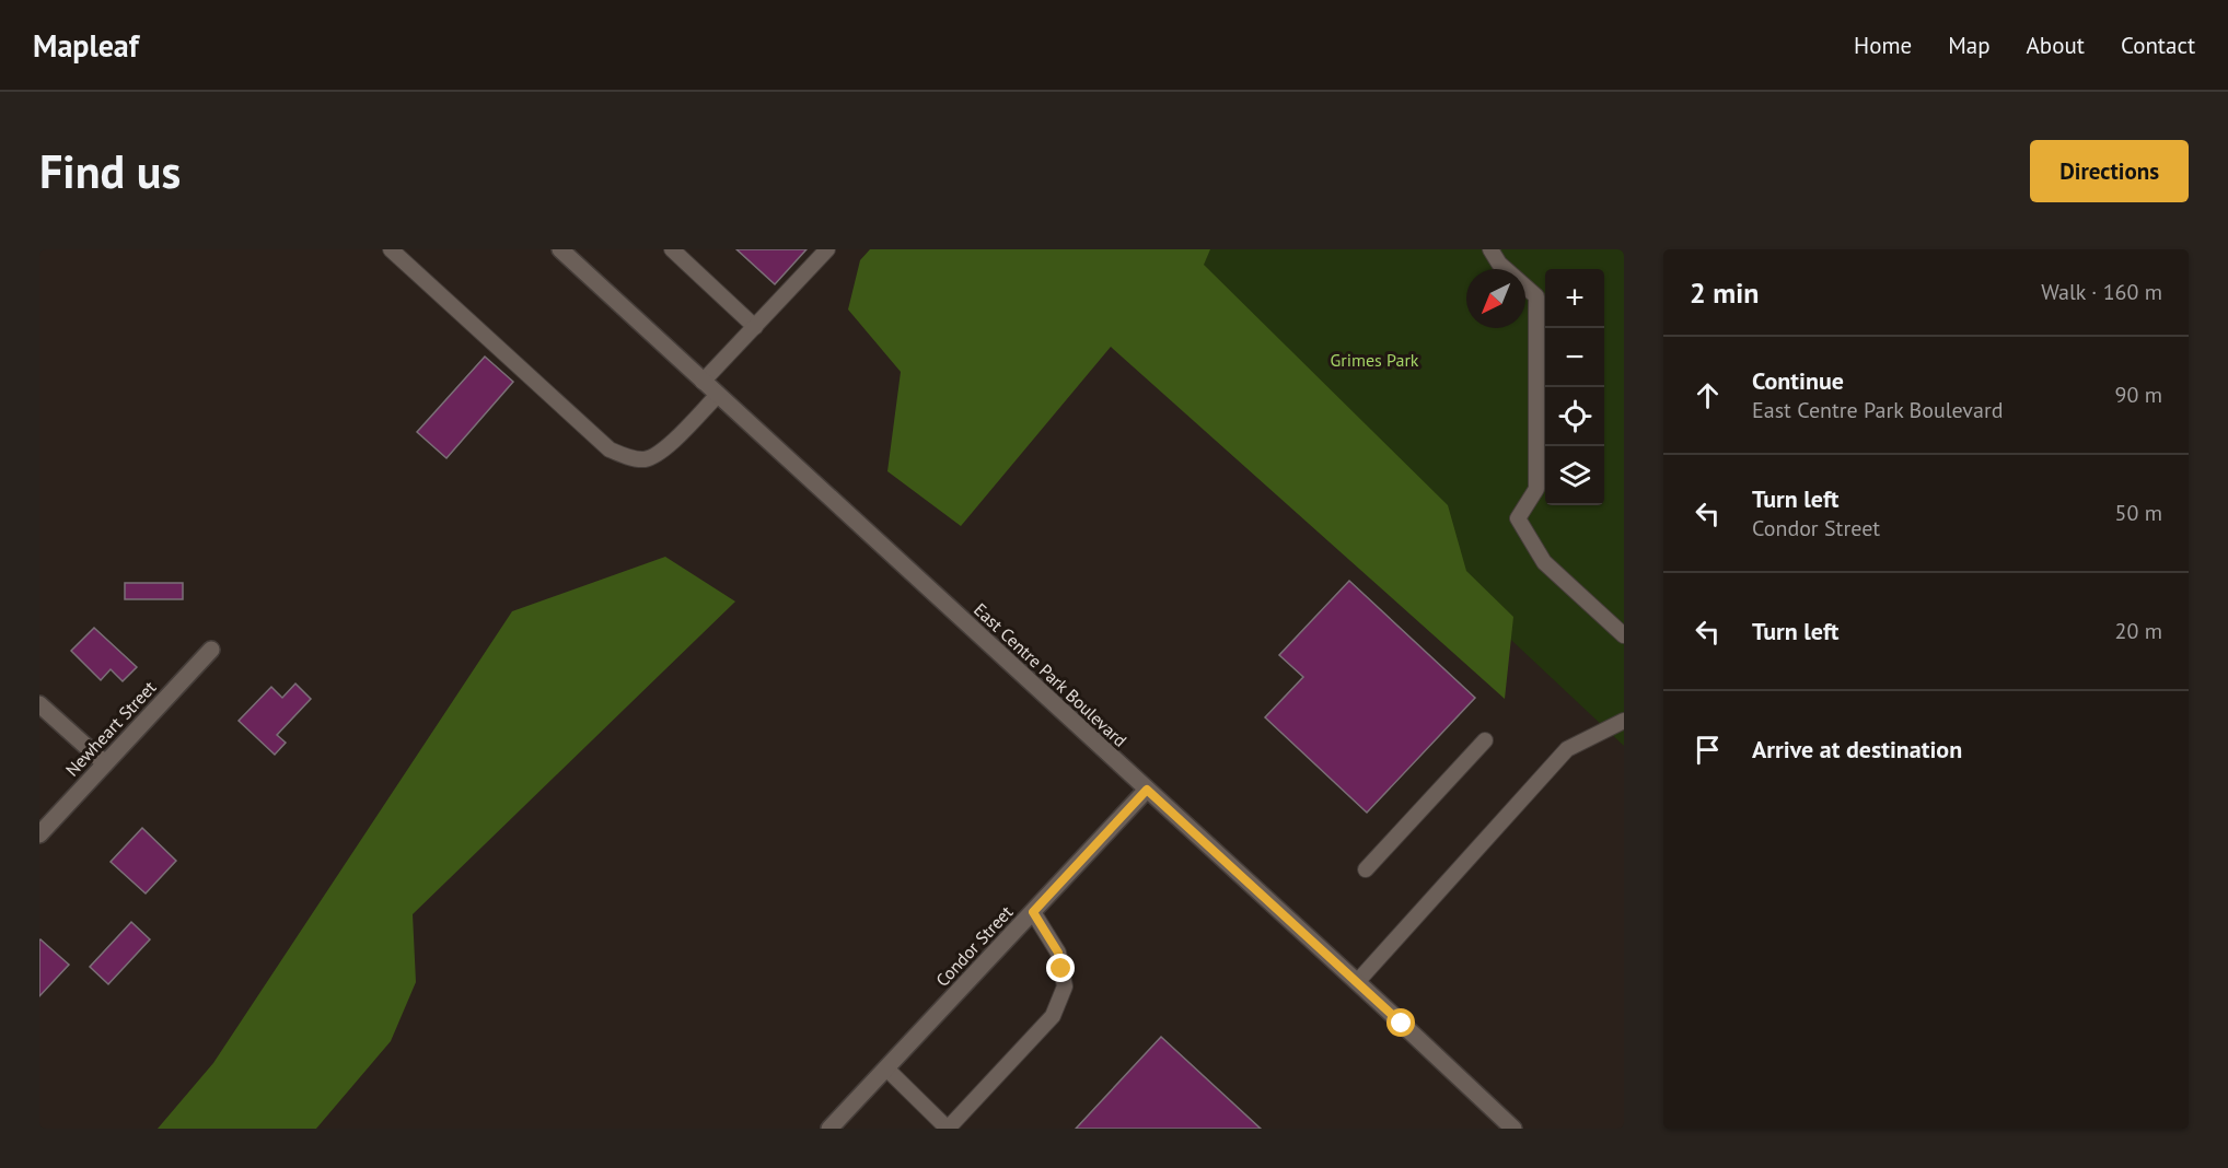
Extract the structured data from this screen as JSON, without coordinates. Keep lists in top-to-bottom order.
{
  "streets": {
    "street": ["East Centre Park Boulevard", "Newheart Street", "Condor Street"]
  },
  "crossings": [
    ["East Centre Park Boulevard", "Condor Street"]
  ],
  "parks": ["Grimes Park"],
  "north": "bottom left",
  "page": {
    "header": "Mapleaf",
    "nav": [
      "Home",
      "Map",
      "About",
      "Contact"
    ],
    "buttons": "Directions",
    "title": "Find us",
    "heading": ["2 min", "Walk · 160 m"],
    "map_buttons": ["+", "−"],
    "list": [
      ["Continue", "East Centre Park Boulevard", "90 m"],
      ["Turn left", "Condor Street", "50 m"],
      ["Turn left", "20 m"],
      "Arrive at destination"
    ]
  }
}
